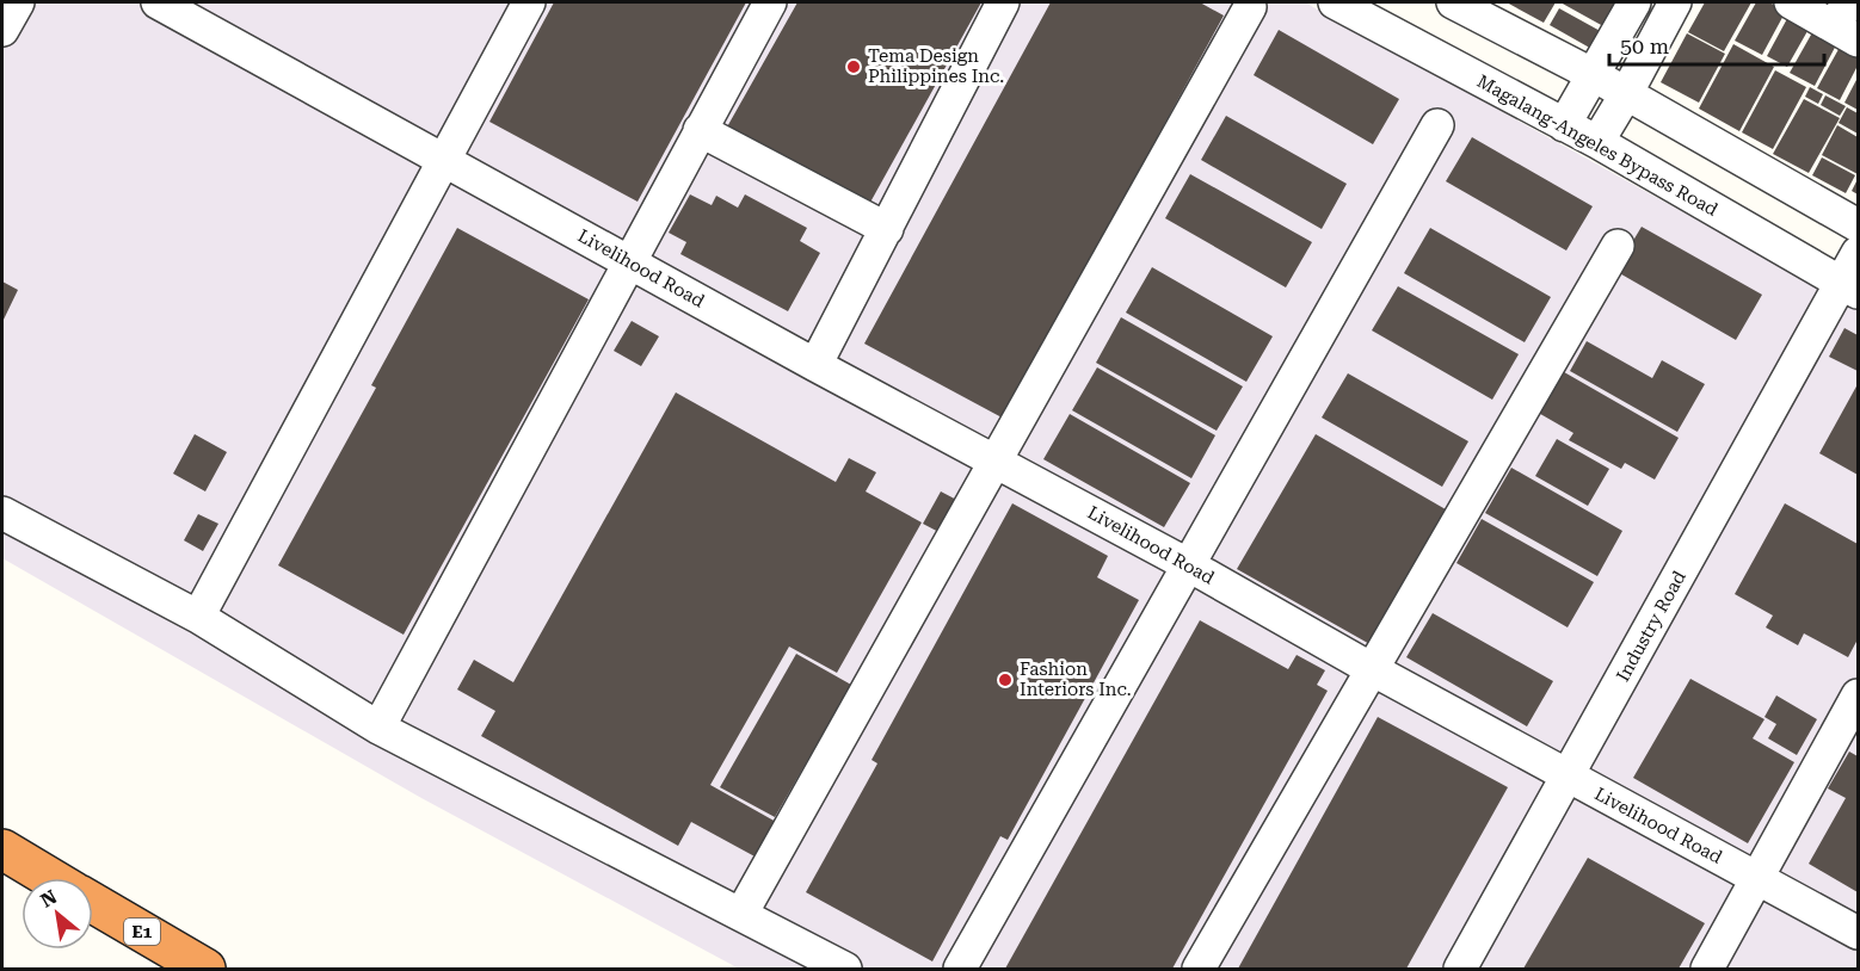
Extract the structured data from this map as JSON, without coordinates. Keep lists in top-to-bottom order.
{
  "streets": {
    "highway": ["E1"],
    "street": ["Magalang-Angeles Bypass Road", "Livelihood Road", "Industry Road"]
  },
  "crossings": [
    ["Magalang-Angeles Bypass Road", "Industry Road"],
    ["Livelihood Road", "Industry Road"]
  ],
  "places": ["Tema Design Philippines Inc.", "Fashion Interiors Inc."],
  "scale_bar": "50 m",
  "north": "top left"
}
